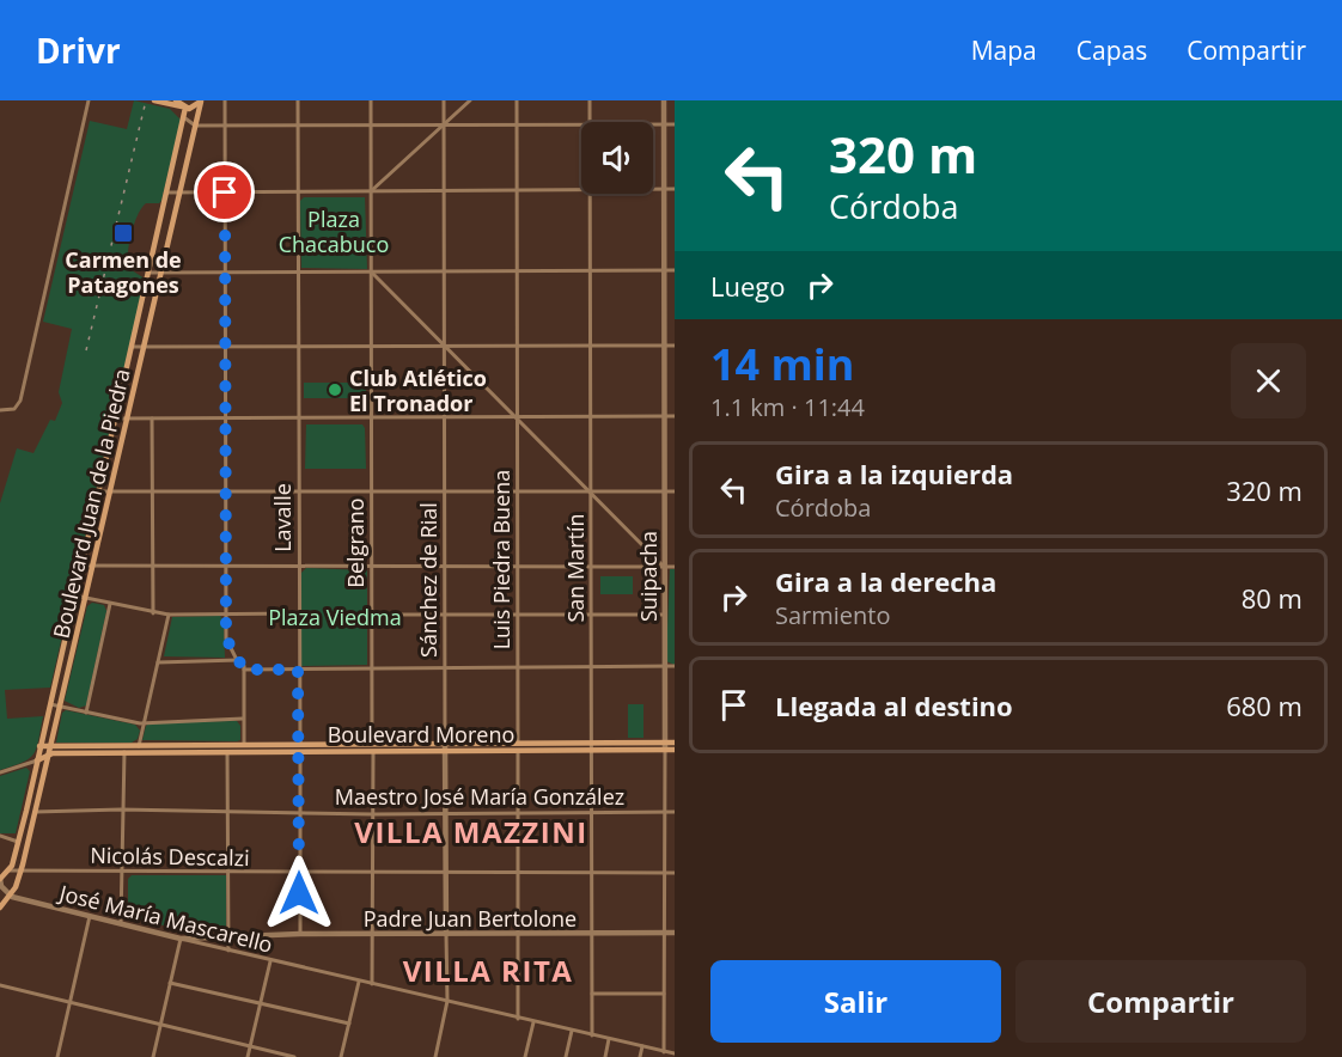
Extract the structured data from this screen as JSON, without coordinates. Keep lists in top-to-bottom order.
{
  "streets": {
    "main road": ["Boulevard Juan de la Piedra", "Boulevard Moreno"],
    "street": [
      "Lavalle",
      "Belgrano",
      "Luis Piedra Buena",
      "San Martín",
      "Suipacha",
      "Sánchez de Rial",
      "Maestro José María González",
      "Nicolás Descalzi",
      "José María Mascarello",
      "Padre Juan Bertolone"
    ]
  },
  "crossings": [
    ["Boulevard Juan de la Piedra", "Boulevard Moreno"],
    ["Boulevard Juan de la Piedra", "Maestro José María González"],
    ["Boulevard Juan de la Piedra", "Nicolás Descalzi"],
    ["Boulevard Juan de la Piedra", "José María Mascarello"],
    ["Lavalle", "Boulevard Moreno"],
    ["Lavalle", "Maestro José María González"],
    ["Lavalle", "Nicolás Descalzi"],
    ["Lavalle", "Padre Juan Bertolone"],
    ["Belgrano", "Boulevard Moreno"],
    ["Belgrano", "Maestro José María González"],
    ["Belgrano", "Nicolás Descalzi"],
    ["Belgrano", "José María Mascarello"],
    ["Belgrano", "Padre Juan Bertolone"],
    ["Luis Piedra Buena", "Boulevard Moreno"],
    ["Luis Piedra Buena", "Maestro José María González"],
    ["Luis Piedra Buena", "Nicolás Descalzi"],
    ["Luis Piedra Buena", "José María Mascarello"],
    ["Luis Piedra Buena", "Padre Juan Bertolone"],
    ["San Martín", "Boulevard Moreno"],
    ["San Martín", "Maestro José María González"],
    ["San Martín", "Nicolás Descalzi"],
    ["San Martín", "José María Mascarello"],
    ["San Martín", "Padre Juan Bertolone"],
    ["Suipacha", "Boulevard Moreno"],
    ["Suipacha", "Maestro José María González"],
    ["Suipacha", "Nicolás Descalzi"],
    ["Suipacha", "José María Mascarello"],
    ["Suipacha", "Padre Juan Bertolone"],
    ["Sánchez de Rial", "Boulevard Moreno"],
    ["Sánchez de Rial", "Maestro José María González"],
    ["Sánchez de Rial", "Nicolás Descalzi"],
    ["Sánchez de Rial", "José María Mascarello"],
    ["Sánchez de Rial", "Padre Juan Bertolone"],
    ["José María Mascarello", "Padre Juan Bertolone"]
  ],
  "districts": ["VILLA MAZZINI", "VILLA RITA"],
  "parks": ["Plaza Chacabuco", "Plaza Viedma"],
  "places": {
    "transit": ["Carmen de Patagones"],
    "other": ["Club Atlético El Tronador"]
  },
  "page": {
    "header": "Drivr",
    "nav": ["Mapa", "Capas", "Compartir"],
    "turn": ["320 m", "Córdoba"],
    "then": "Luego",
    "heading": ["14 min", "1.1 km · 11:44"],
    "list": [
      {
        "name": "Gira a la izquierda",
        "note": "Córdoba",
        "value": "320 m"
      },
      {
        "name": "Gira a la derecha",
        "note": "Sarmiento",
        "value": "80 m"
      },
      {
        "name": "Llegada al destino",
        "value": "680 m"
      }
    ],
    "buttons": ["Salir", "Compartir"]
  }
}
